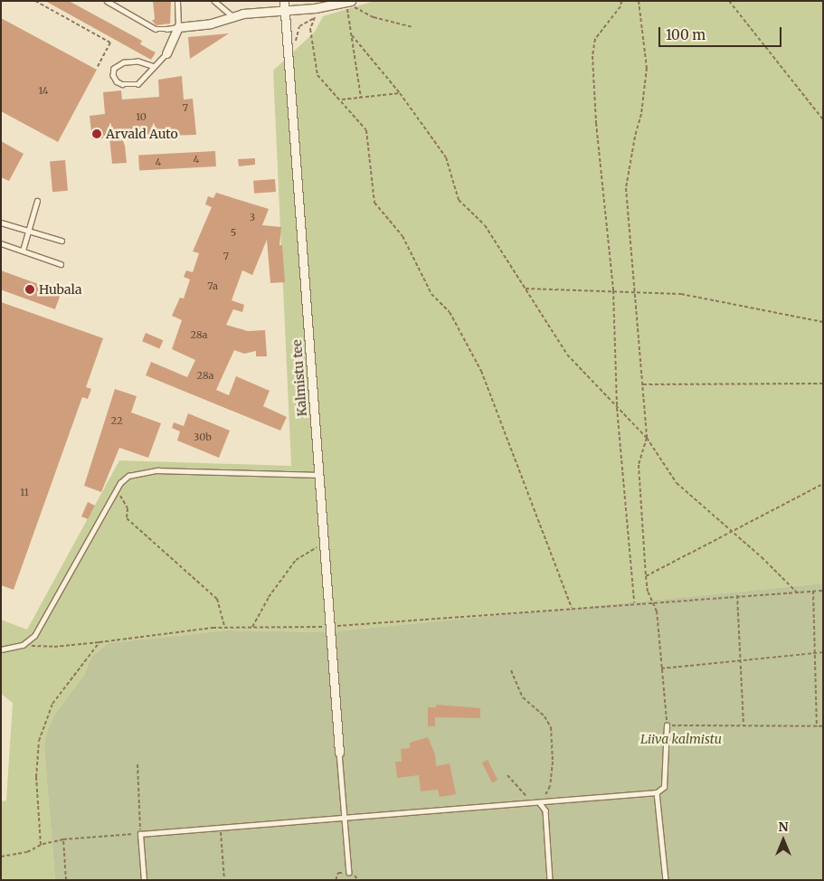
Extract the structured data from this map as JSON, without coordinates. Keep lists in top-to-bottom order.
{
  "streets": {
    "street": ["Kalmistu tee"]
  },
  "parks": ["Liiva kalmistu"],
  "places": ["Arvald Auto", "Hubala"],
  "house_numbers": [
    "14",
    "7",
    "10",
    "4",
    "4",
    "3",
    "5",
    "7",
    "7a",
    "28a",
    "28a",
    "22",
    "30b",
    "11"
  ],
  "scale_bar": "100 m",
  "north": "top"
}
